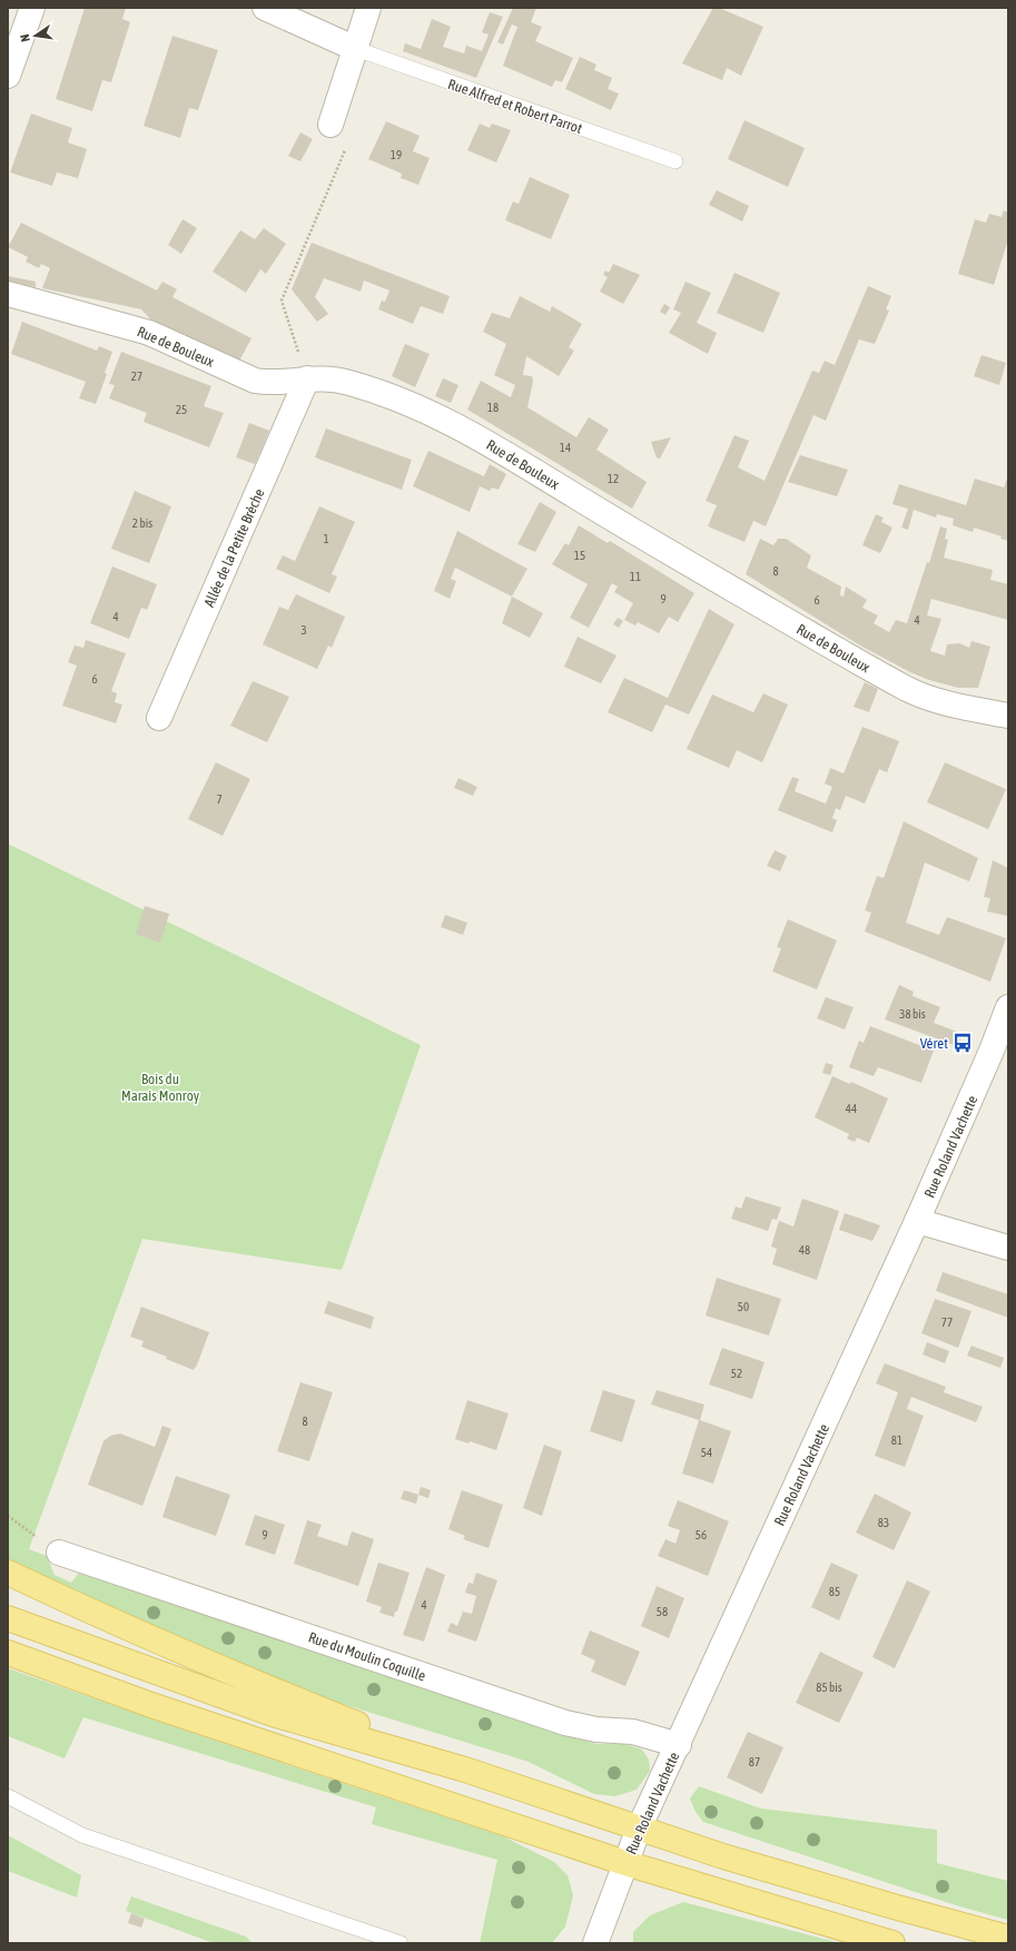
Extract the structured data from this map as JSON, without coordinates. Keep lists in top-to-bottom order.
{
  "streets": {
    "street": [
      "Rue de Bouleux",
      "Allée de la Petite Brèche",
      "Rue Roland Vachette",
      "Rue du Moulin Coquille"
    ],
    "lane": ["Rue Alfred et Robert Parrot"]
  },
  "crossings": [
    ["Rue de Bouleux", "Allée de la Petite Brèche"],
    ["Rue Roland Vachette", "Rue du Moulin Coquille"]
  ],
  "parks": ["Bois du Marais Monroy"],
  "places": {
    "bus stop": ["Véret"]
  },
  "house_numbers": [
    "19",
    "27",
    "18",
    "25",
    "14",
    "12",
    "2 bis",
    "1",
    "15",
    "8",
    "11",
    "9",
    "6",
    "4",
    "4",
    "3",
    "6",
    "7",
    "38 bis",
    "44",
    "48",
    "50",
    "77",
    "52",
    "8",
    "81",
    "54",
    "83",
    "9",
    "56",
    "85",
    "4",
    "58",
    "85 bis",
    "87"
  ],
  "north": "left"
}
